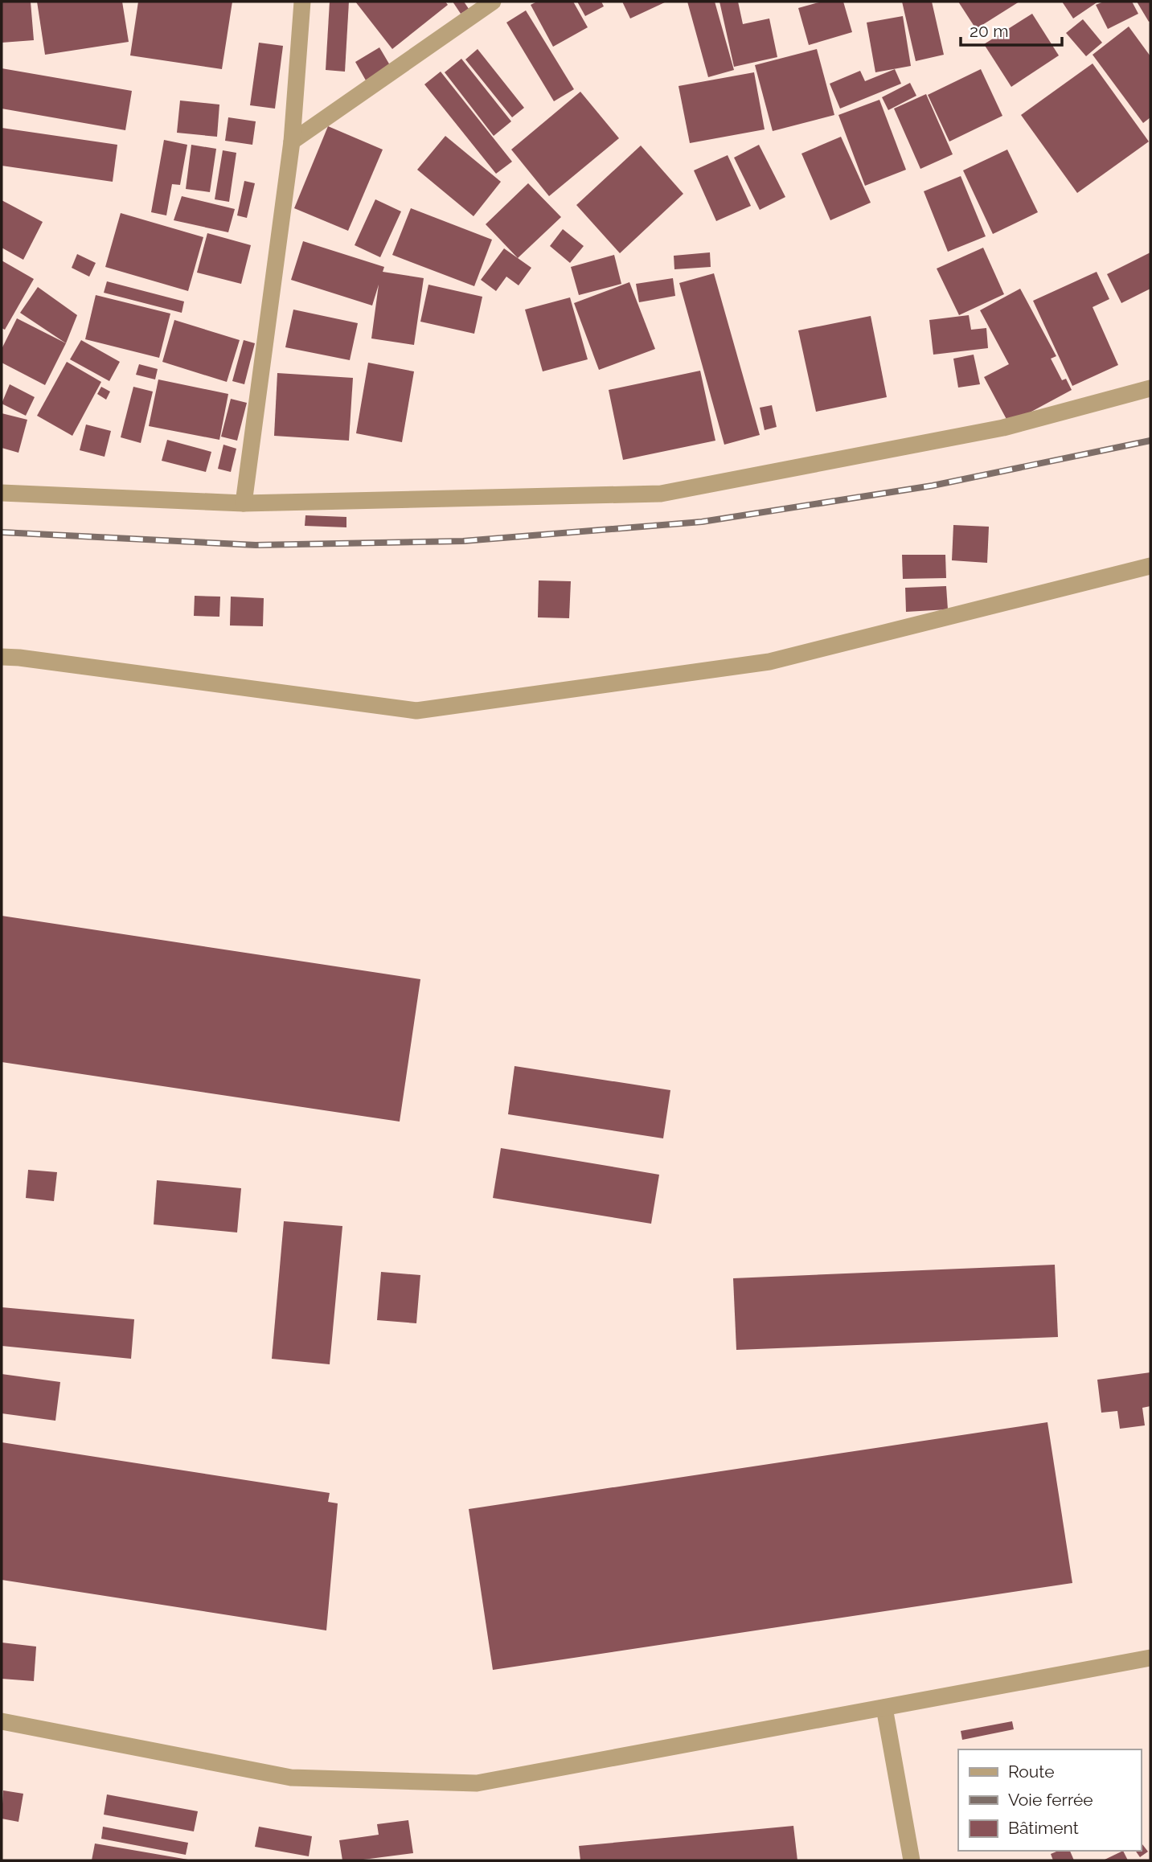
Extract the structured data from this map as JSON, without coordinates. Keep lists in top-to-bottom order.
{
  "legend": ["Route", "Voie ferrée", "Bâtiment"],
  "scale_bar": "20 m"
}
